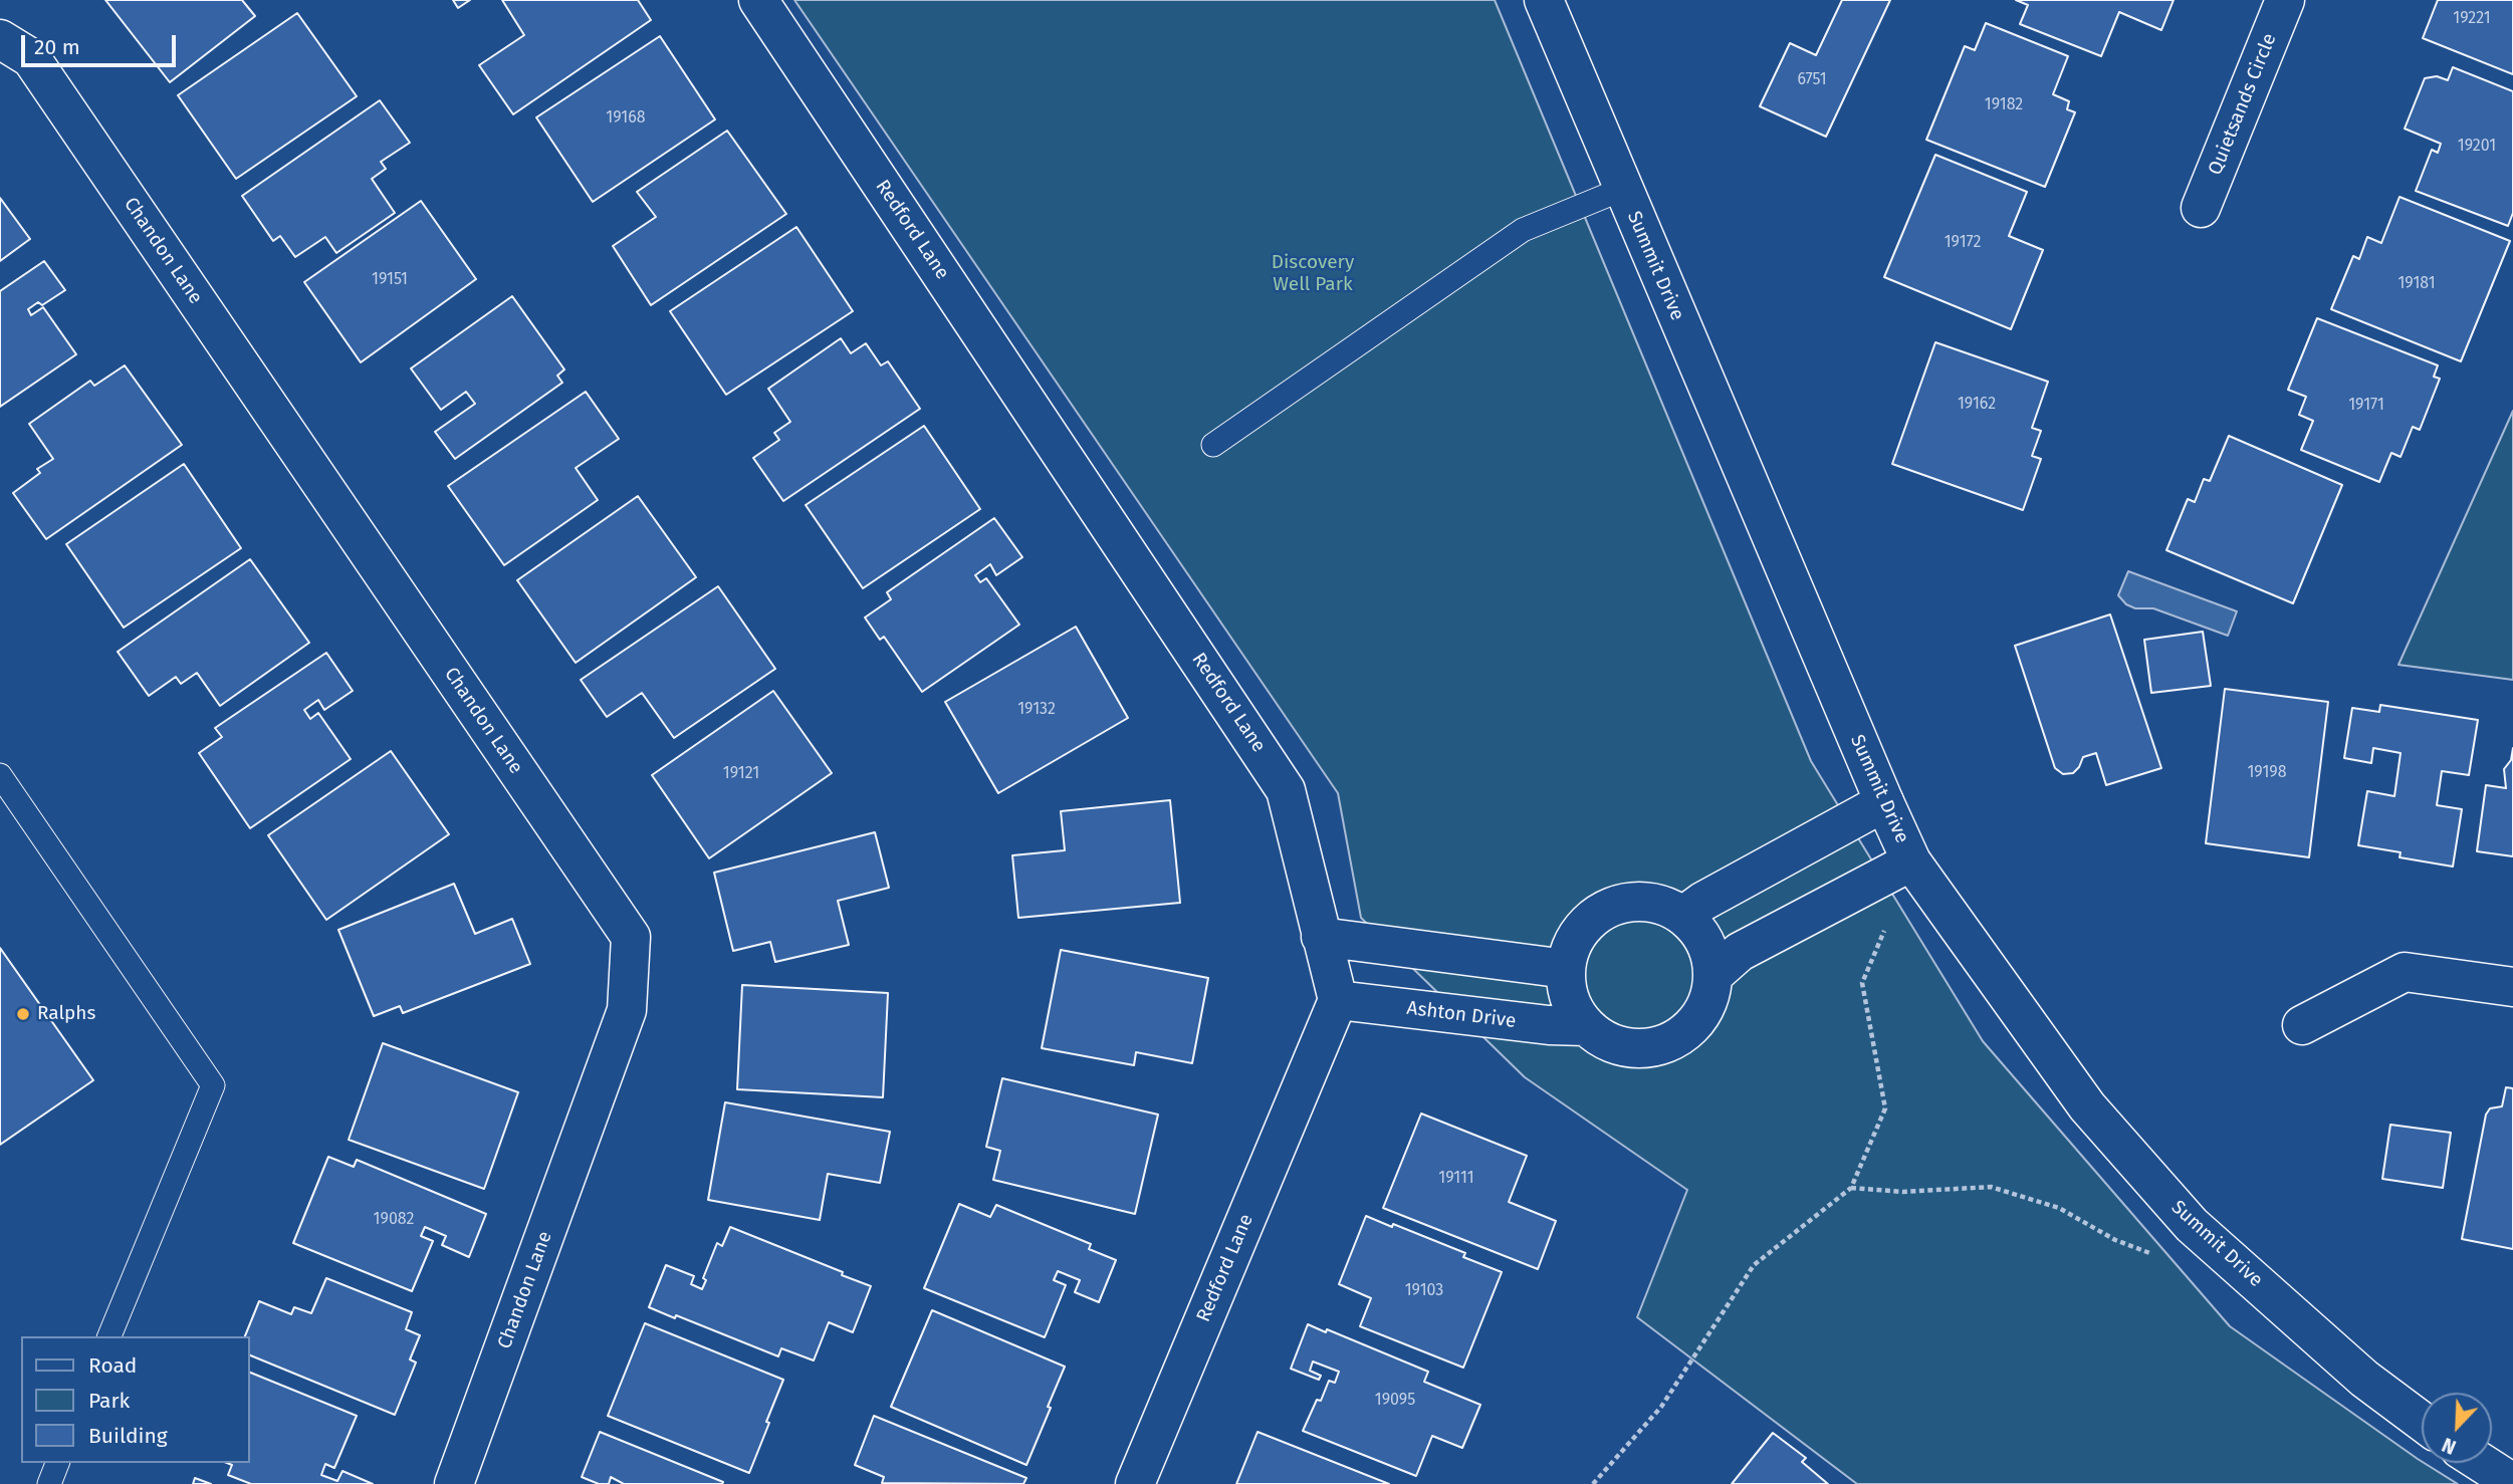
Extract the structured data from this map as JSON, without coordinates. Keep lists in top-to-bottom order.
{
  "streets": {
    "street": [
      "Quietsands Circle",
      "Redford Lane",
      "Chandon Lane",
      "Summit Drive",
      "Ashton Drive"
    ]
  },
  "crossings": [
    ["Redford Lane", "Ashton Drive"]
  ],
  "parks": ["Discovery Well Park"],
  "places": ["Ralphs"],
  "house_numbers": [
    "19221",
    "6751",
    "19182",
    "19168",
    "19201",
    "19172",
    "19151",
    "19181",
    "19162",
    "19171",
    "19132",
    "19198",
    "19121",
    "19111",
    "19082",
    "19103",
    "19095"
  ],
  "legend": ["Road", "Park", "Building"],
  "scale_bar": "20 m",
  "north": "bottom left"
}
